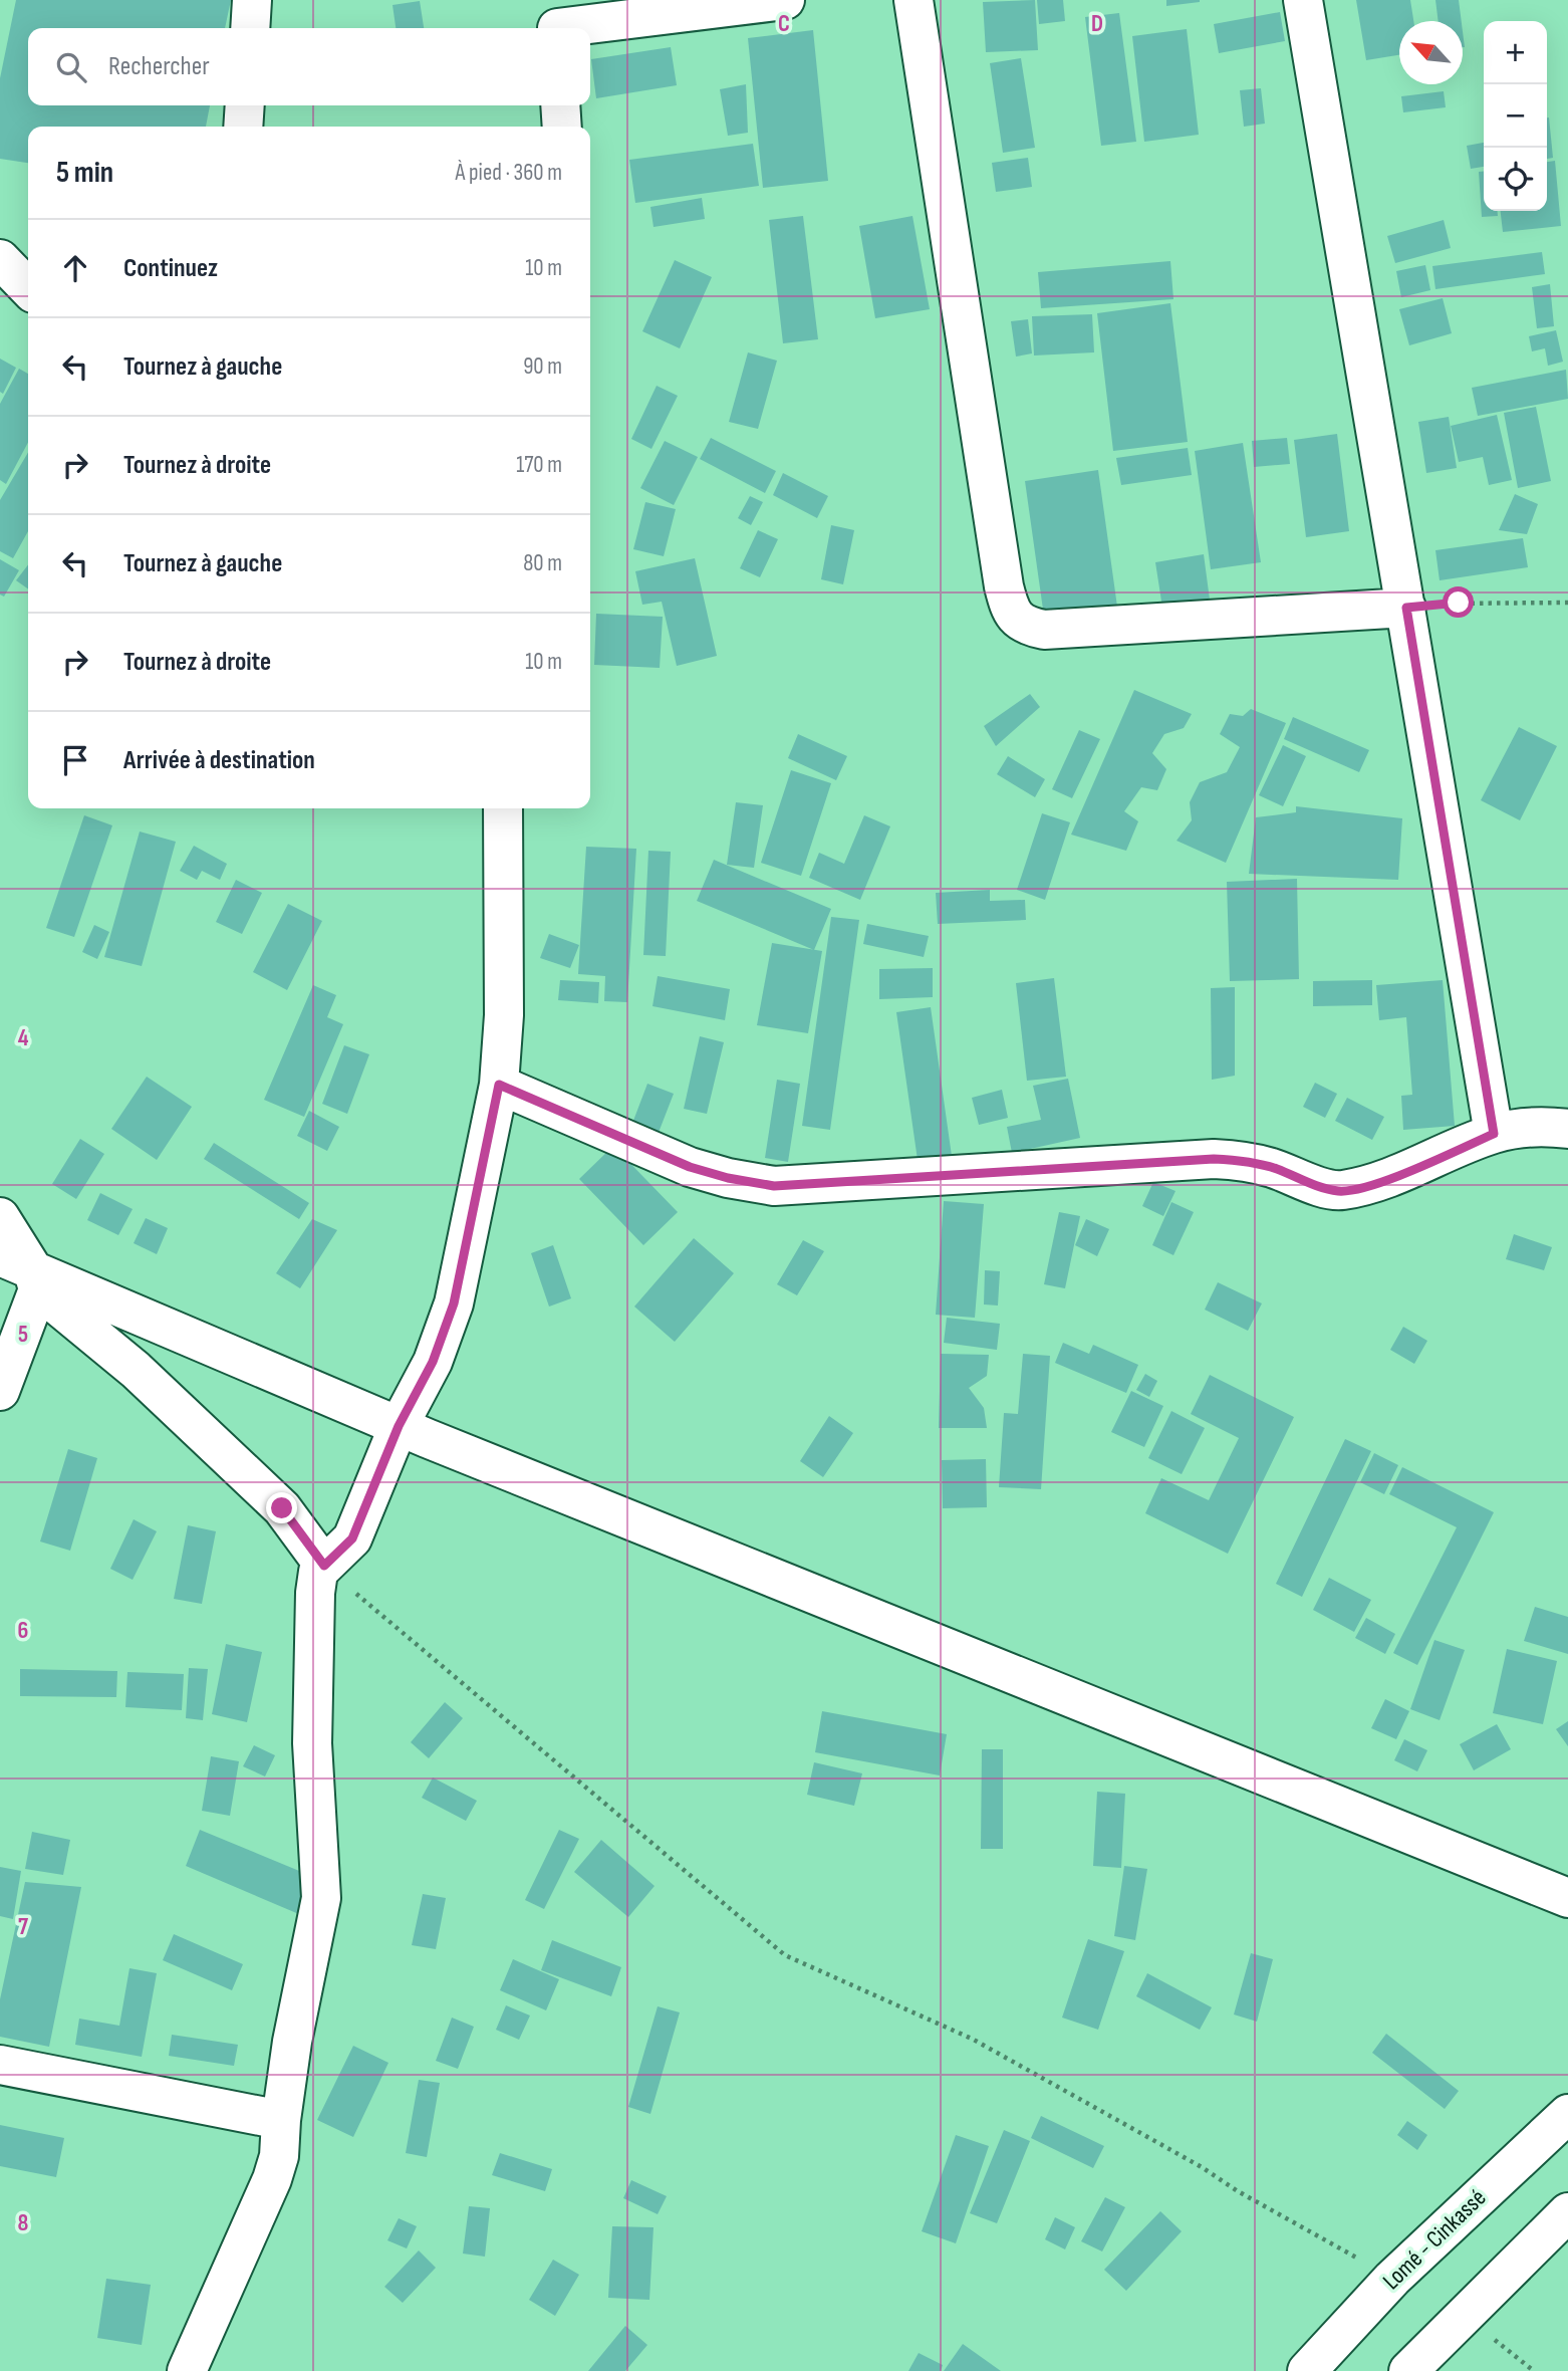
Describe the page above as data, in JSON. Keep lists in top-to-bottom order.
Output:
{
  "streets": {
    "main road": ["Lomé - Cinkassé"]
  },
  "north": "top left",
  "page": {
    "map_buttons": ["+", "−"],
    "search": "Rechercher",
    "heading": ["5 min", "À pied · 360 m"],
    "list": [
      ["Continuez", "10 m"],
      ["Tournez à gauche", "90 m"],
      ["Tournez à droite", "170 m"],
      ["Tournez à gauche", "80 m"],
      ["Tournez à droite", "10 m"],
      "Arrivée à destination"
    ]
  },
  "grid": {
    "columns": ["C", "D"],
    "rows": [
      "4",
      "5",
      "6",
      "7",
      "8"
    ]
  }
}
